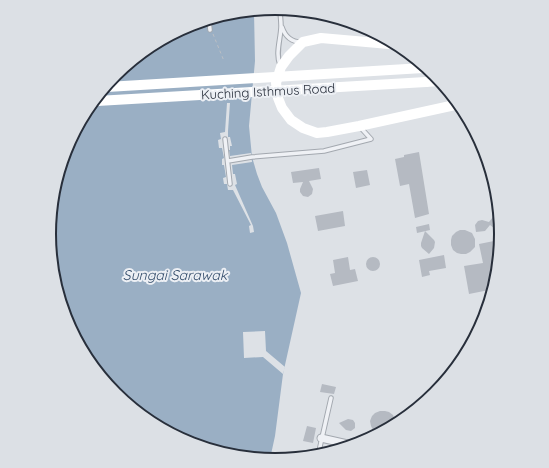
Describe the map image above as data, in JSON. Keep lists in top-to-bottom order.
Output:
{
  "streets": {
    "main road": ["Kuching Isthmus Road"]
  },
  "water": ["Sungai Sarawak"]
}
